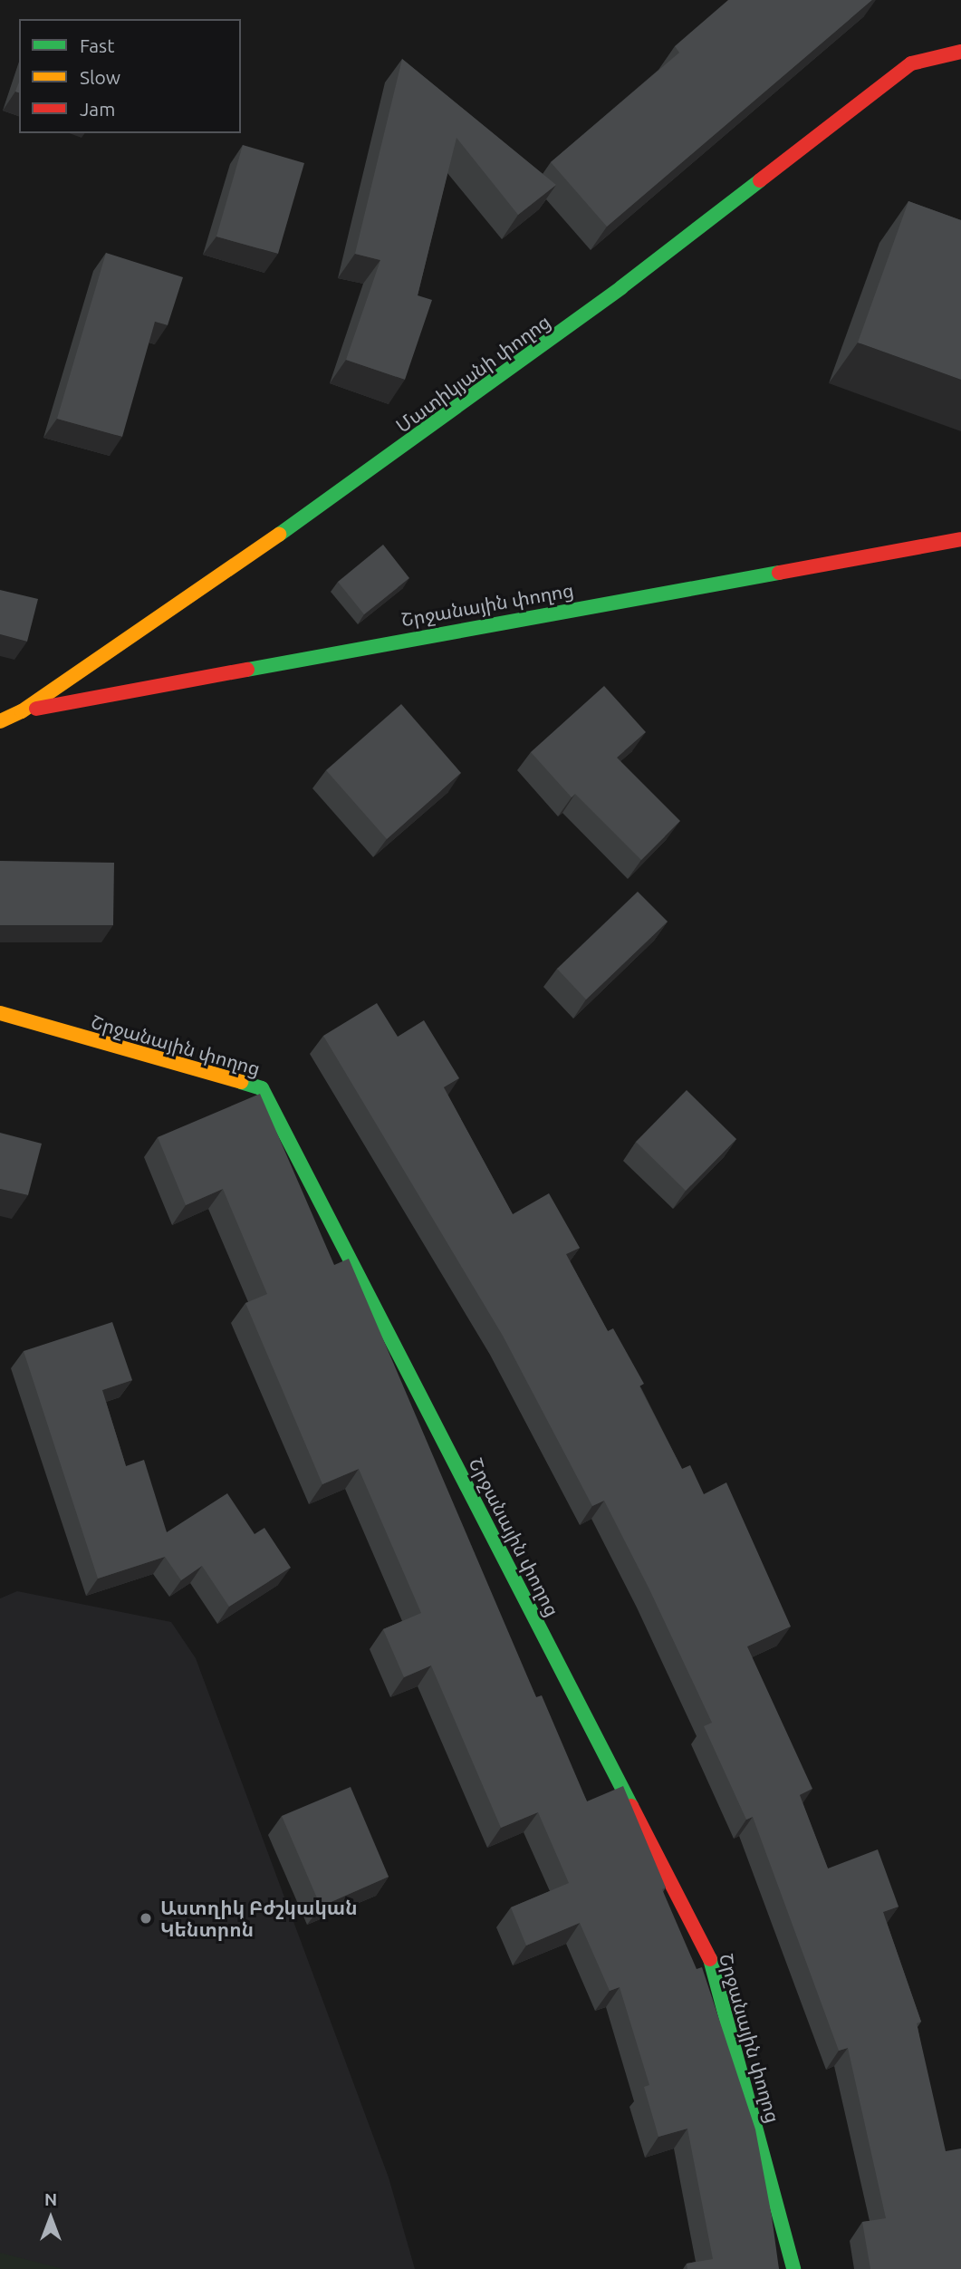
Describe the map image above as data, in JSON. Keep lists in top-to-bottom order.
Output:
{
  "streets": {
    "street": ["Մատիկյանի փողոց", "Շրջանային փողոց"]
  },
  "crossings": [
    ["Մատիկյանի փողոց", "Շրջանային փողոց"]
  ],
  "places": ["Աստղիկ Բժշկական Կենտրոն"],
  "legend": ["Fast", "Slow", "Jam"],
  "north": "top"
}
